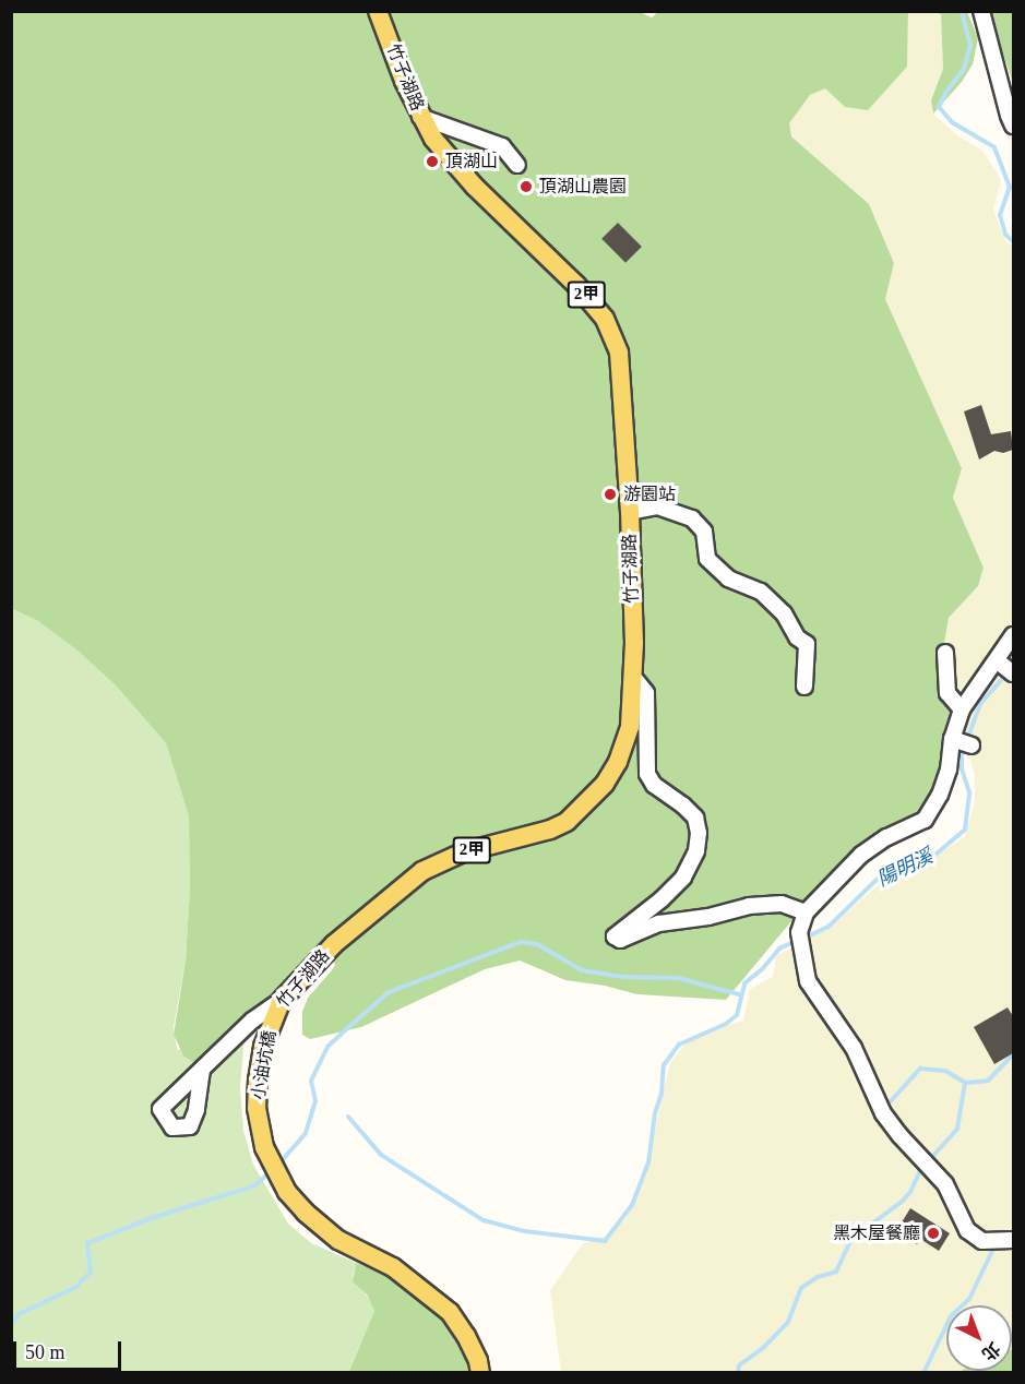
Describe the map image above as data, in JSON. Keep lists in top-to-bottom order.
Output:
{
  "streets": {
    "main road": ["竹子湖路", "2甲", "小油坑橋"]
  },
  "crossings": [
    ["竹子湖路", "小油坑橋"]
  ],
  "water": ["陽明溪"],
  "places": [
    "頂湖山",
    "頂湖山農園",
    "游園站",
    "黑木屋餐廳"
  ],
  "scale_bar": "50 m",
  "north": "bottom right"
}
